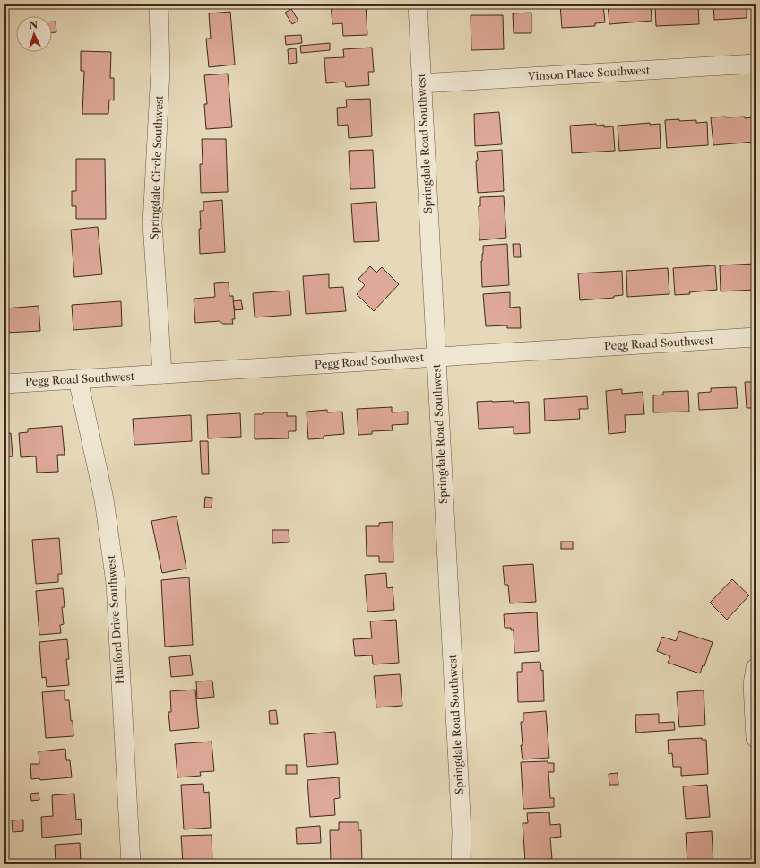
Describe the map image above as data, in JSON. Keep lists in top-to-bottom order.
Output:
{
  "streets": {
    "street": [
      "Vinson Place Southwest",
      "Springdale Road Southwest",
      "Springdale Circle Southwest",
      "Pegg Road Southwest",
      "Hanford Drive Southwest"
    ]
  },
  "crossings": [
    ["Vinson Place Southwest", "Springdale Road Southwest"],
    ["Springdale Road Southwest", "Pegg Road Southwest"],
    ["Springdale Circle Southwest", "Pegg Road Southwest"],
    ["Pegg Road Southwest", "Hanford Drive Southwest"]
  ],
  "north": "top"
}
